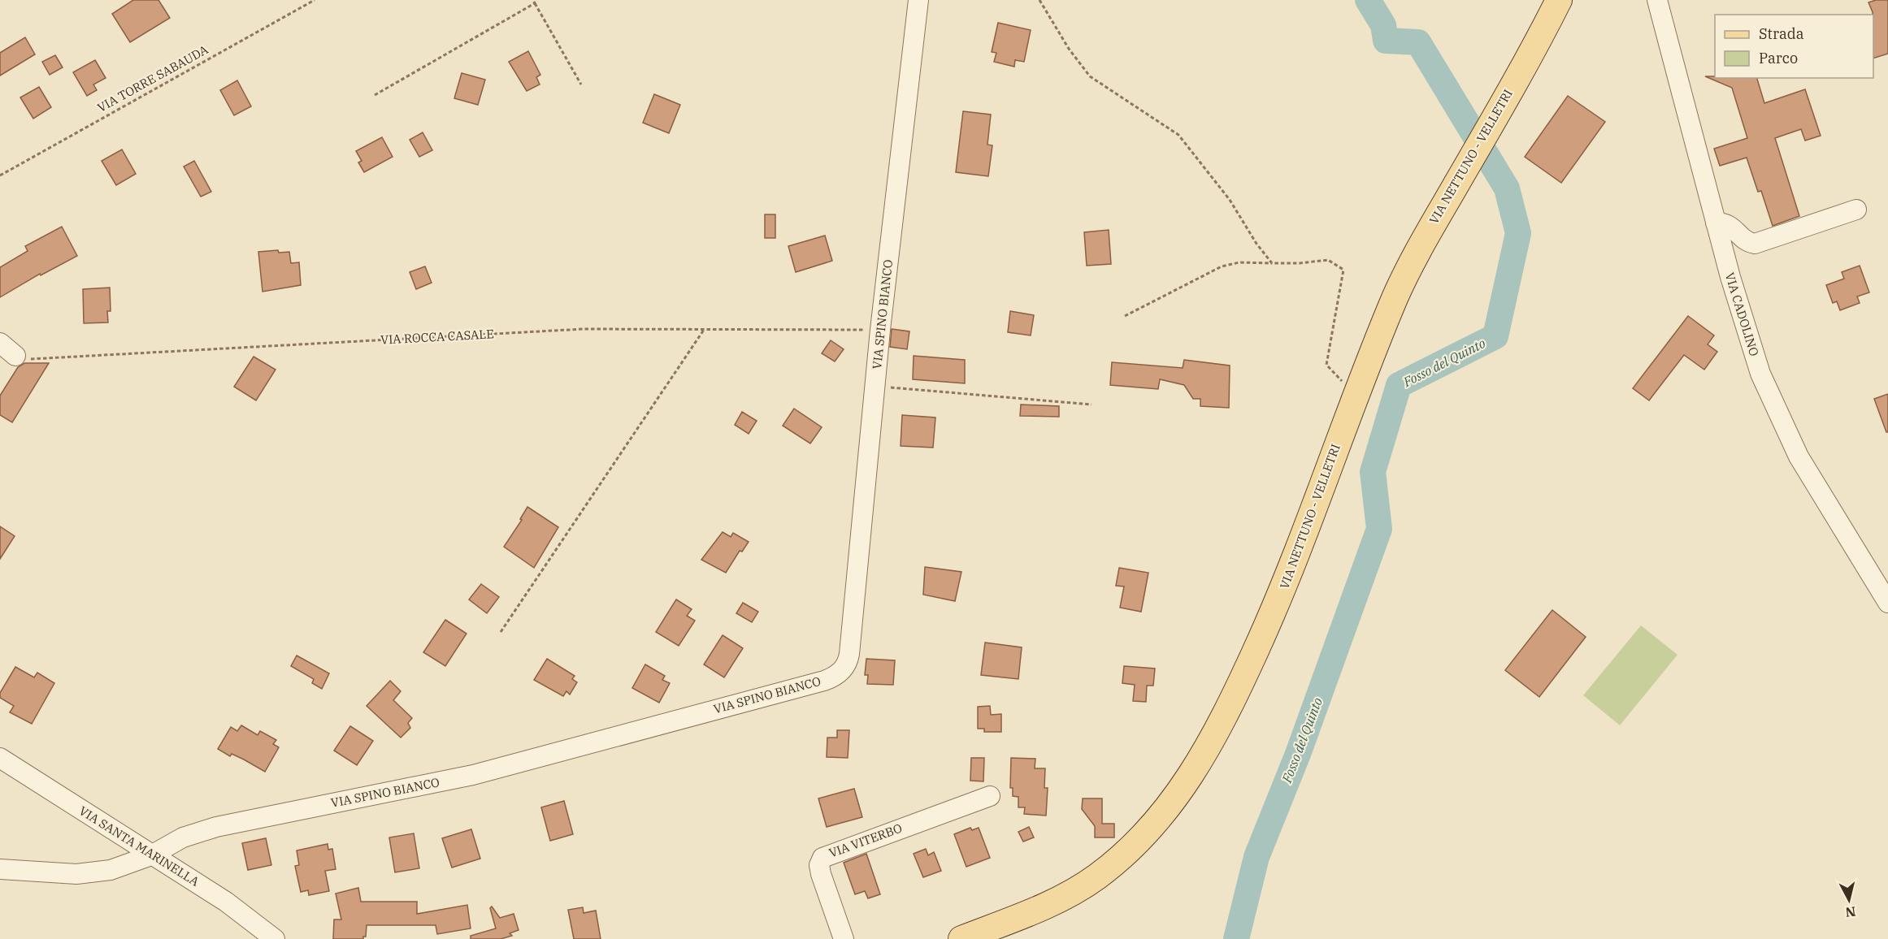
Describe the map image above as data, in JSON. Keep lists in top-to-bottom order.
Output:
{
  "streets": {
    "main road": ["VIA NETTUNO - VELLETRI"],
    "street": [
      "VIA SPINO BIANCO",
      "VIA CADOLINO",
      "VIA VITERBO",
      "VIA SANTA MARINELLA"
    ],
    "path": ["VIA TORRE SABAUDA", "VIA ROCCA CASALE"]
  },
  "crossings": [
    ["VIA SPINO BIANCO", "VIA ROCCA CASALE"],
    ["VIA SPINO BIANCO", "VIA SANTA MARINELLA"]
  ],
  "water": ["Fosso del Quinto"],
  "legend": ["Strada", "Parco"],
  "north": "bottom"
}
